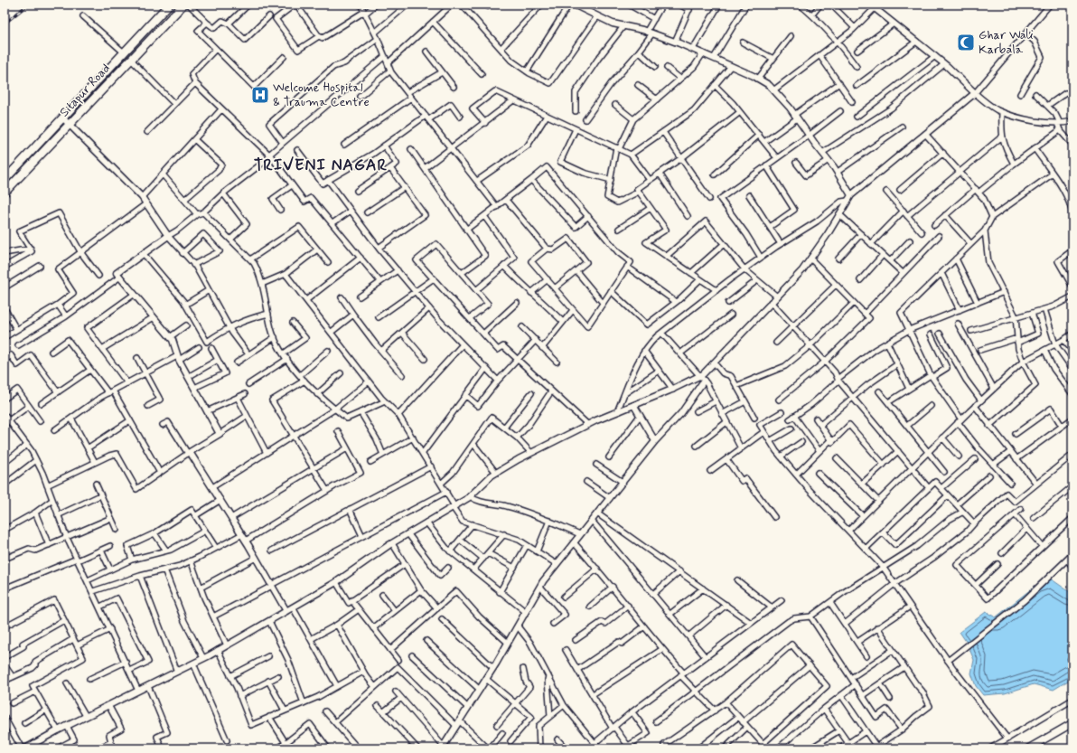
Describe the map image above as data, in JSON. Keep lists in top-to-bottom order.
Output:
{
  "streets": {
    "main road": ["Sitapur Road"]
  },
  "districts": ["TRIVENI NAGAR"],
  "places": {
    "mosque": ["Ghar Wali Karbala"],
    "hospital": ["Welcome Hospital & Trauma Centre"]
  }
}
